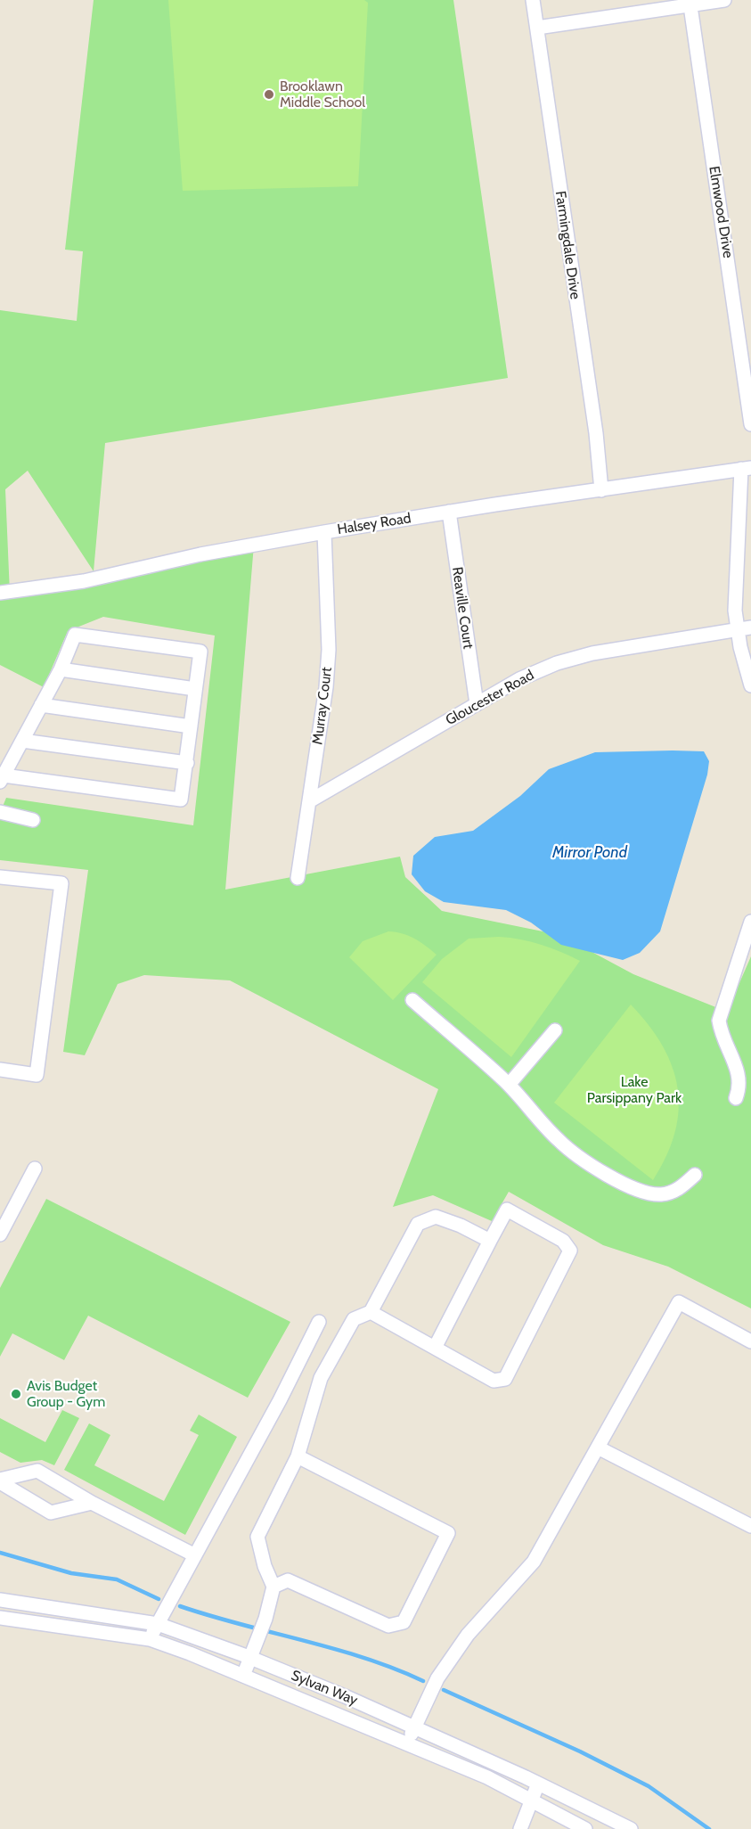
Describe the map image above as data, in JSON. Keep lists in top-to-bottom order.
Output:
{
  "streets": {
    "street": [
      "Elmwood Drive",
      "Farmingdale Drive",
      "Halsey Road",
      "Reaville Court",
      "Gloucester Road",
      "Murray Court",
      "Sylvan Way"
    ]
  },
  "crossings": [
    ["Farmingdale Drive", "Halsey Road"],
    ["Halsey Road", "Reaville Court"],
    ["Halsey Road", "Murray Court"],
    ["Reaville Court", "Gloucester Road"],
    ["Gloucester Road", "Murray Court"]
  ],
  "water": ["Mirror Pond"],
  "parks": ["Lake Parsippany Park"],
  "places": ["Brooklawn Middle School", "Avis Budget Group - Gym"]
}
